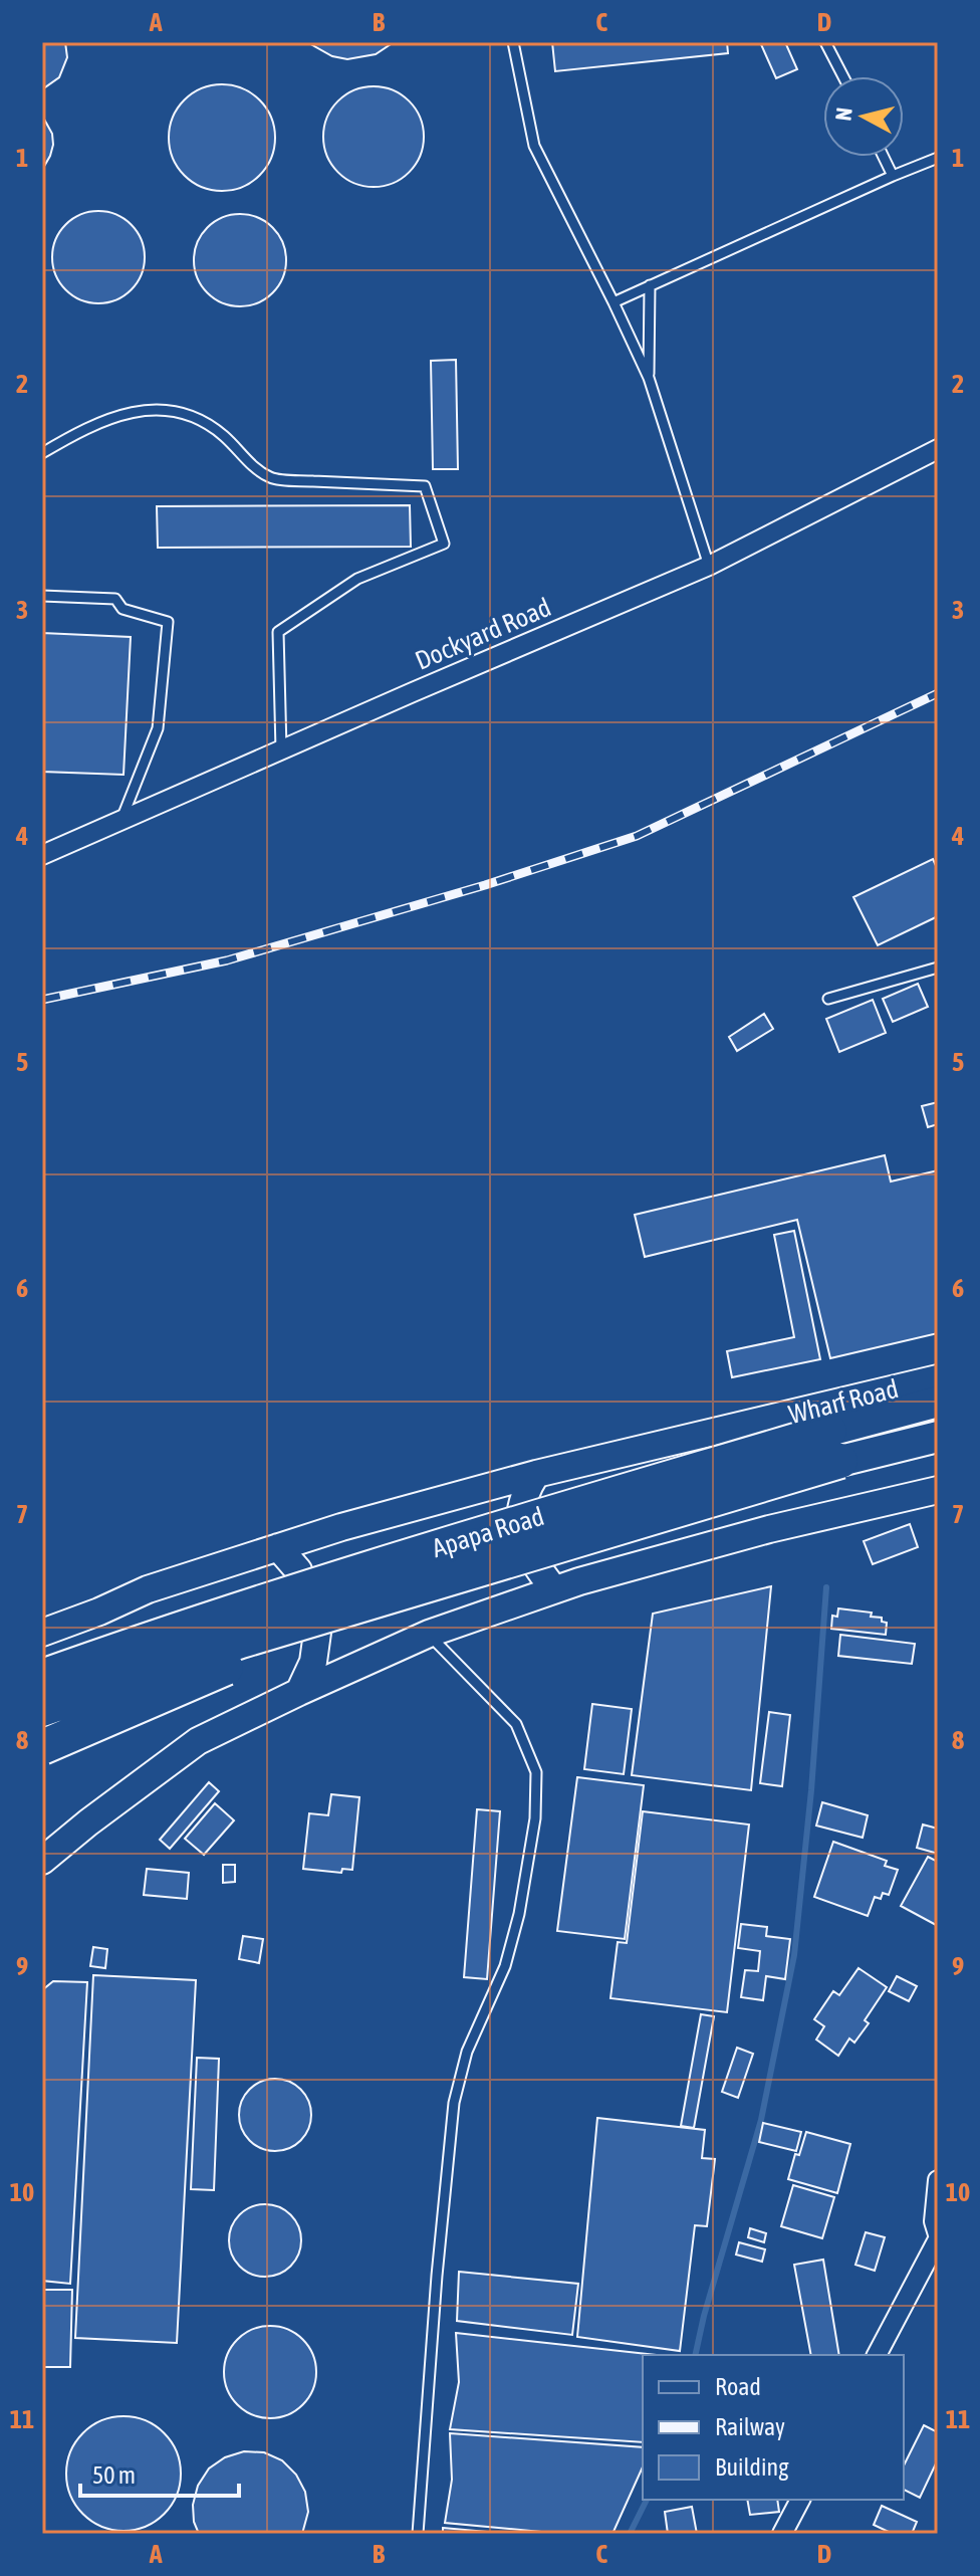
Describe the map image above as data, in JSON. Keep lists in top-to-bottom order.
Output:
{
  "streets": {
    "highway": ["Apapa Road"],
    "street": ["Dockyard Road", "Wharf Road"]
  },
  "legend": ["Road", "Railway", "Building"],
  "scale_bar": "50 m",
  "north": "left",
  "grid": {
    "columns": [
      "A",
      "B",
      "C",
      "D"
    ],
    "rows": [
      "1",
      "2",
      "3",
      "4",
      "5",
      "6",
      "7",
      "8",
      "9",
      "10",
      "11"
    ]
  }
}
